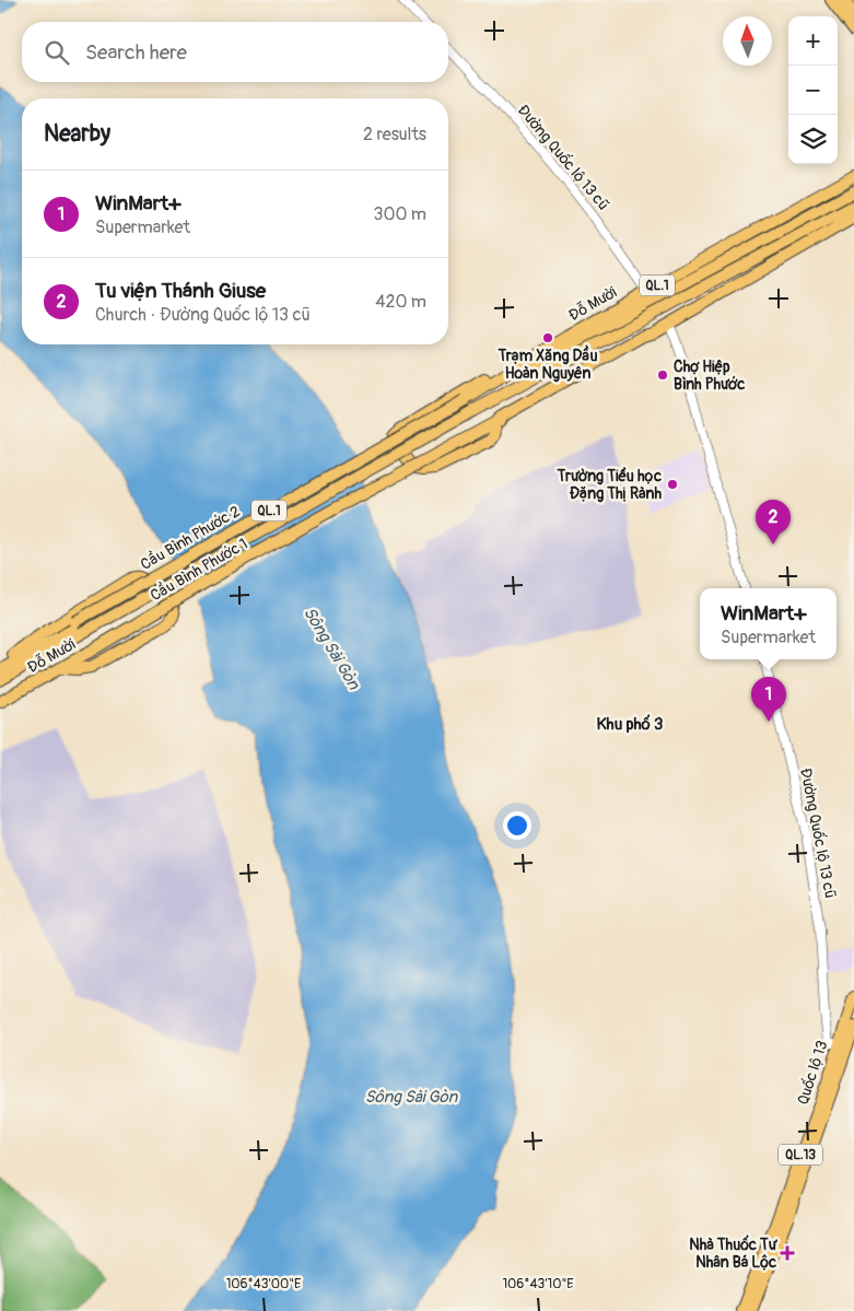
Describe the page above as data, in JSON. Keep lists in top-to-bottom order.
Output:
{
  "streets": {
    "highway": [
      "QL.1",
      "Đỗ Mười",
      "Cầu Bình Phước 2",
      "Cầu Bình Phước 1",
      "Quốc lộ 13",
      "QL.13"
    ],
    "street": ["Đường Quốc lộ 13 cũ"]
  },
  "crossings": [
    ["Đường Quốc lộ 13 cũ", "Đỗ Mười"],
    ["Đường Quốc lộ 13 cũ", "Quốc lộ 13"],
    ["QL.1", "Đỗ Mười"],
    ["QL.1", "Cầu Bình Phước 2"],
    ["QL.1", "Cầu Bình Phước 1"],
    ["Đỗ Mười", "Cầu Bình Phước 2"],
    ["Đỗ Mười", "Cầu Bình Phước 1"]
  ],
  "districts": ["Khu phố 3"],
  "water": ["Sông Sài Gòn"],
  "places": {
    "other": ["Trạm Xăng Dầu Hoàn Nguyên", "Chợ Hiệp Bình Phước", "Trường Tiểu học Đặng Thị Rành"],
    "health": ["Nhà Thuốc Tư Nhân Bá Lộc"]
  },
  "north": "top",
  "page": {
    "map_buttons": ["+", "−"],
    "search": "Search here",
    "heading": ["Nearby", "2 results"],
    "list": [
      {
        "mark": "1",
        "name": "WinMart+",
        "note": "Supermarket",
        "value": "300 m"
      },
      {
        "mark": "2",
        "name": "Tu viện Thánh Giuse",
        "note": "Church · Đường Quốc lộ 13 cũ",
        "value": "420 m"
      }
    ],
    "pins": ["2", "1"],
    "popup": ["WinMart+", "Supermarket"]
  },
  "coordinates": ["106°43'00\"E", "106°43'10\"E"]
}
